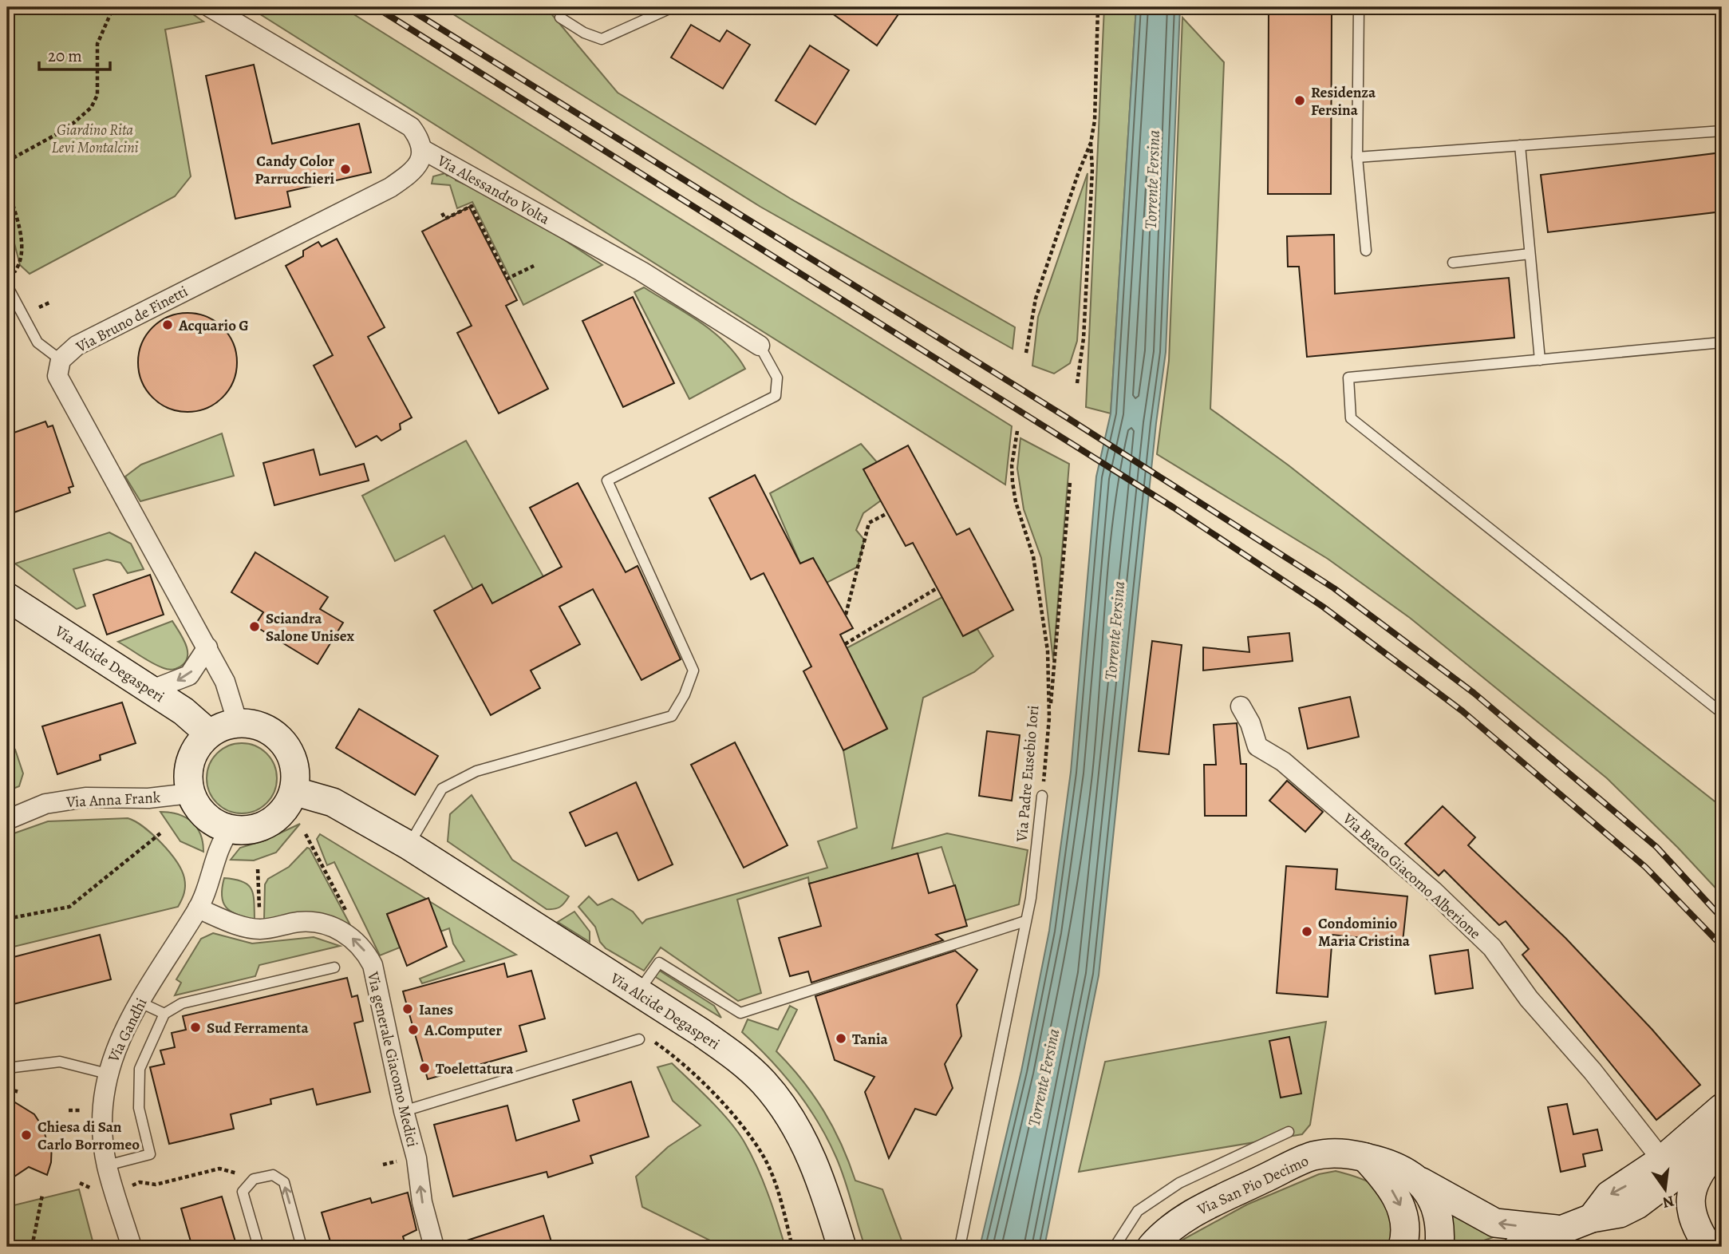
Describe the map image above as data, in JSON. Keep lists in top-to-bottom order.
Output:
{
  "streets": {
    "street": [
      "Via Alessandro Volta",
      "Via Bruno de Finetti",
      "Via Alcide Degasperi",
      "Via Anna Frank",
      "Via Beato Giacomo Alberione",
      "Via Gandhi",
      "Via generale Giacomo Medici",
      "Via San Pio Decimo"
    ],
    "lane": ["Via Padre Eusebio Iori"]
  },
  "crossings": [
    ["Via Alessandro Volta", "Via Bruno de Finetti"],
    ["Via Bruno de Finetti", "Via Alcide Degasperi"],
    ["Via Bruno de Finetti", "Via Anna Frank"],
    ["Via Bruno de Finetti", "Via Gandhi"],
    ["Via Alcide Degasperi", "Via Anna Frank"],
    ["Via Alcide Degasperi", "Via Gandhi"],
    ["Via Anna Frank", "Via Gandhi"],
    ["Via Gandhi", "Via generale Giacomo Medici"]
  ],
  "one_way": ["Via generale Giacomo Medici"],
  "water": ["Torrente Fersina"],
  "parks": ["Giardino Rita Levi Montalcini"],
  "places": [
    "Residenza Fersina",
    "Candy Color Parrucchieri",
    "Acquario G",
    "Sciandra Salone Unisex",
    "Condominio Maria Cristina",
    "Ianes",
    "Sud Ferramenta",
    "A.Computer",
    "Tania",
    "Toelettatura",
    "Chiesa di San Carlo Borromeo"
  ],
  "scale_bar": "20 m",
  "north": "bottom"
}
